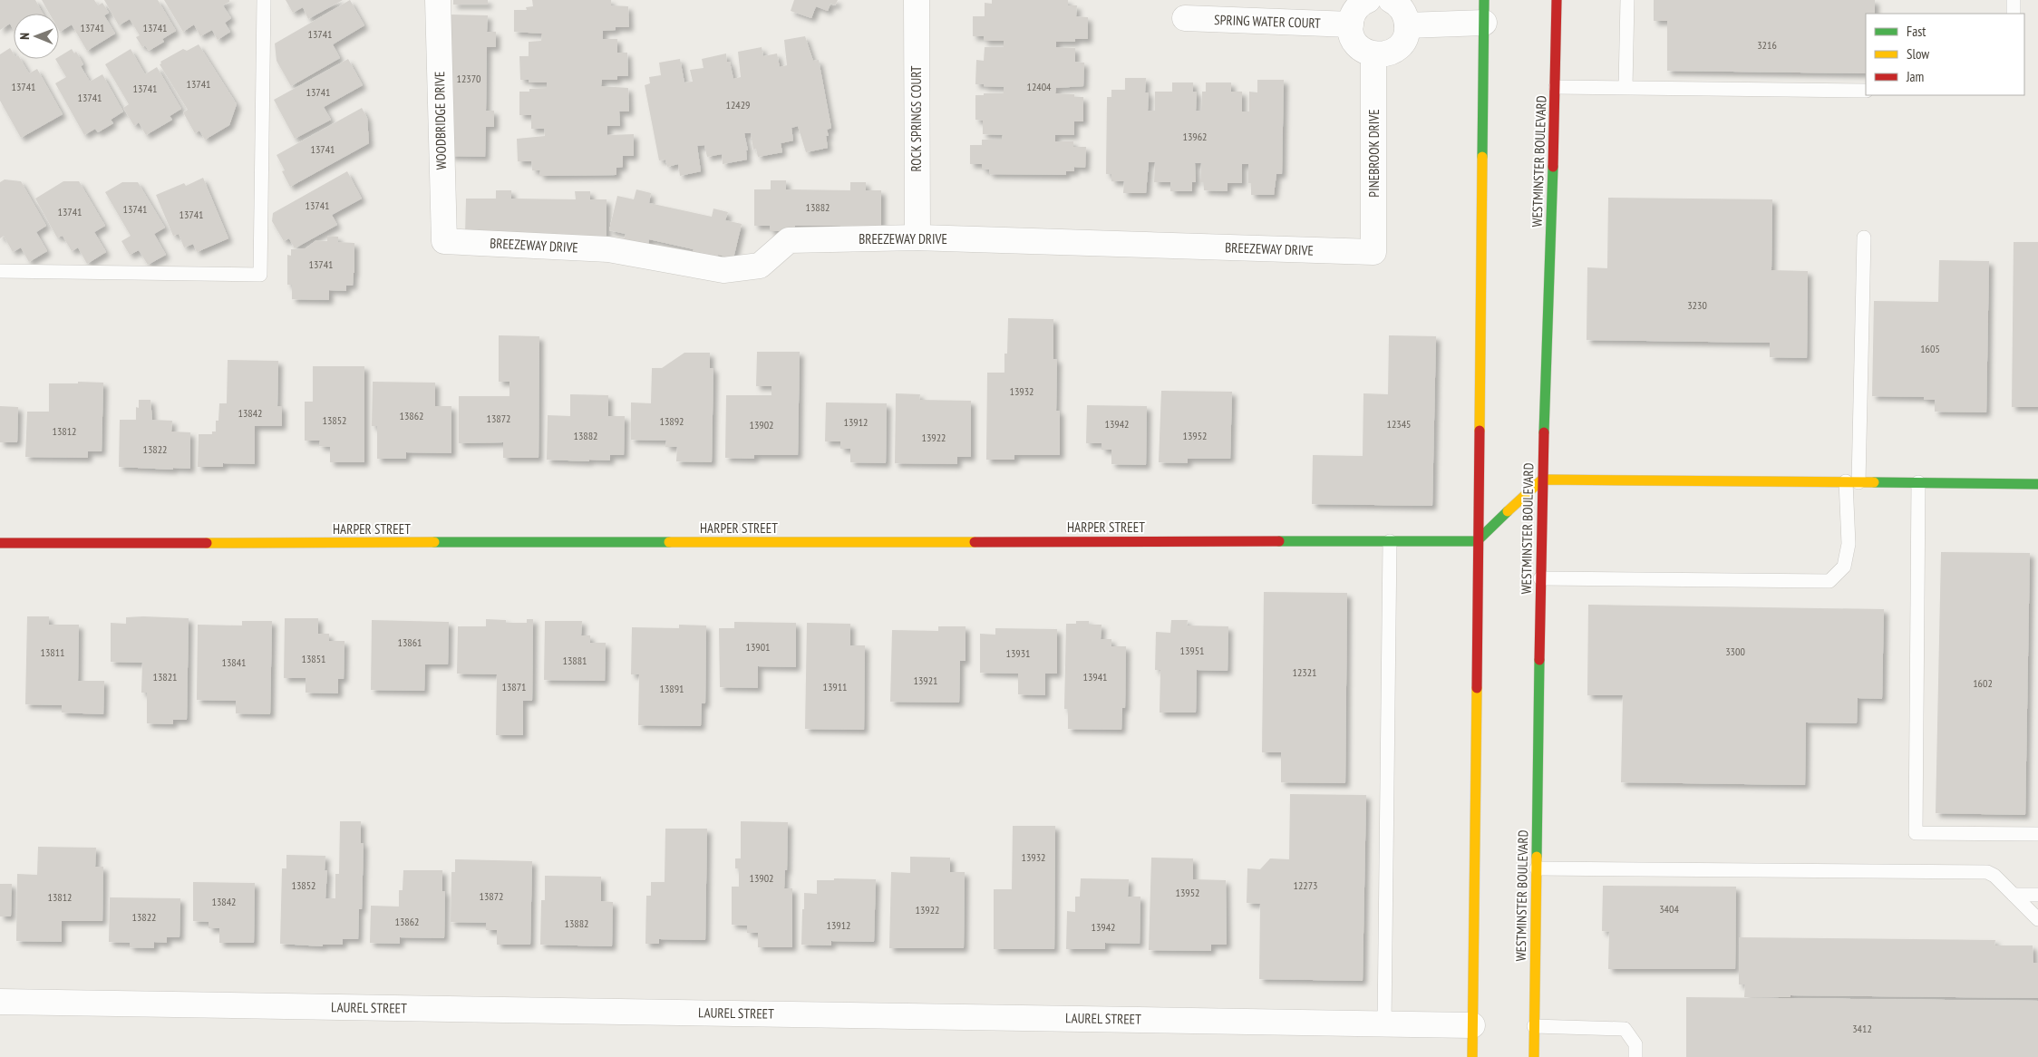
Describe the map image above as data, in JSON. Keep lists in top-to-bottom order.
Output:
{
  "streets": {
    "main road": ["WESTMINSTER BOULEVARD", "HARPER STREET"],
    "street": [
      "SPRING WATER COURT",
      "ROCK SPRINGS COURT",
      "WOODBRIDGE DRIVE",
      "PINEBROOK DRIVE",
      "BREEZEWAY DRIVE",
      "LAUREL STREET"
    ]
  },
  "crossings": [
    ["ROCK SPRINGS COURT", "BREEZEWAY DRIVE"],
    ["WOODBRIDGE DRIVE", "BREEZEWAY DRIVE"],
    ["PINEBROOK DRIVE", "BREEZEWAY DRIVE"]
  ],
  "house_numbers": [
    "13741",
    "13741",
    "13741",
    "3216",
    "12370",
    "13741",
    "13741",
    "12404",
    "13741",
    "13741",
    "13741",
    "12429",
    "13962",
    "13741",
    "13741",
    "13882",
    "13741",
    "13741",
    "13741",
    "13741",
    "3230",
    "1605",
    "13932",
    "13842",
    "13862",
    "13872",
    "13852",
    "13892",
    "13912",
    "13942",
    "12345",
    "13902",
    "13812",
    "13882",
    "13952",
    "13922",
    "13822",
    "13861",
    "13901",
    "13951",
    "3300",
    "13811",
    "13931",
    "13851",
    "13881",
    "13841",
    "12321",
    "13821",
    "13941",
    "13921",
    "1602",
    "13871",
    "13911",
    "13891",
    "13932",
    "13902",
    "13852",
    "12273",
    "13952",
    "13872",
    "13812",
    "13842",
    "3404",
    "13922",
    "13822",
    "13862",
    "13882",
    "13912",
    "13942",
    "3412"
  ],
  "legend": ["Fast", "Slow", "Jam"],
  "north": "left"
}
